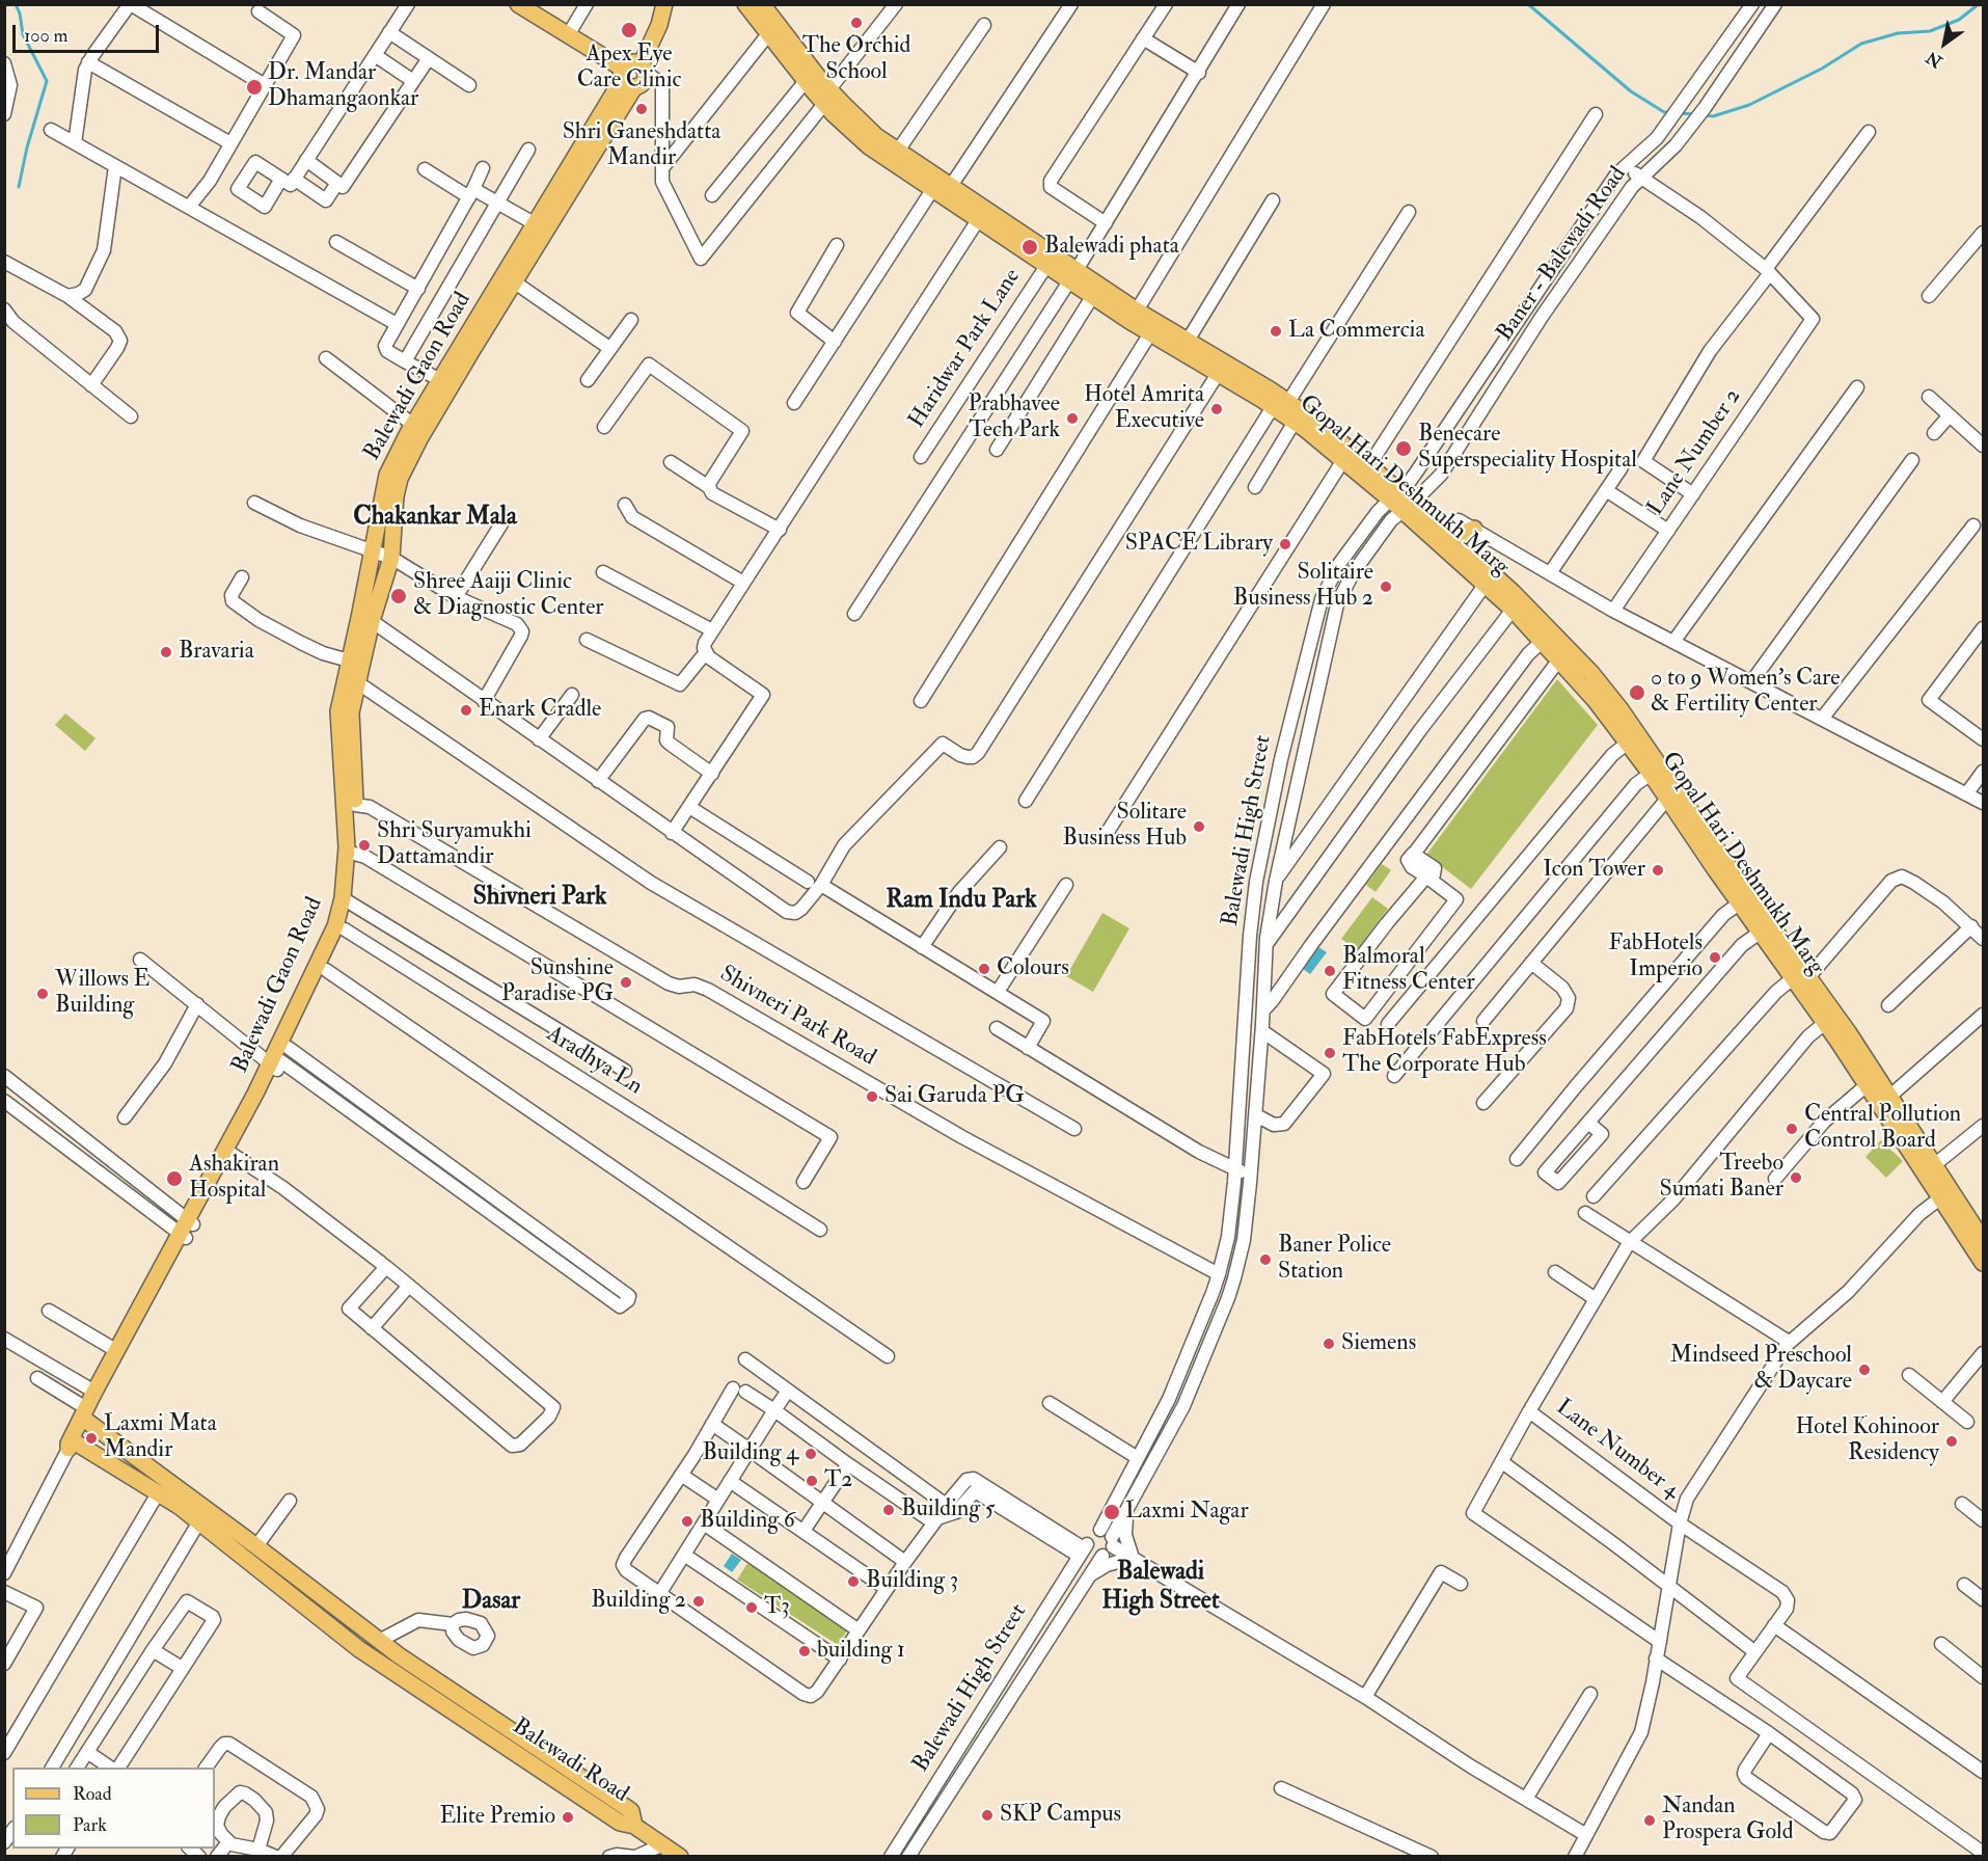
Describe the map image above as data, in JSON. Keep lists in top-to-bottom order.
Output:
{
  "streets": {
    "main road": ["Balewadi Gaon Road", "Gopal Hari Deshmukh Marg", "Balewadi Road"],
    "street": [
      "Baner - Balewadi Road",
      "Haridwar Park Lane",
      "Lane Number 2",
      "Balewadi High Street",
      "Shivneri Park Road",
      "Aradhya Ln",
      "Lane Number 4"
    ]
  },
  "crossings": [
    ["Baner - Balewadi Road", "Gopal Hari Deshmukh Marg"],
    ["Baner - Balewadi Road", "Balewadi High Street"],
    ["Haridwar Park Lane", "Gopal Hari Deshmukh Marg"],
    ["Balewadi Gaon Road", "Shivneri Park Road"],
    ["Balewadi Gaon Road", "Aradhya Ln"],
    ["Balewadi Gaon Road", "Balewadi Road"],
    ["Gopal Hari Deshmukh Marg", "Balewadi High Street"],
    ["Balewadi High Street", "Shivneri Park Road"]
  ],
  "districts": [
    "Chakankar Mala",
    "Shivneri Park",
    "Ram Indu Park",
    "Balewadi High Street",
    "Dasar"
  ],
  "places": [
    "The Orchid School",
    "Apex Eye Care Clinic",
    "Dr. Mandar Dhamangaonkar",
    "Shri Ganeshdatta Mandir",
    "Balewadi phata",
    "La Commercia",
    "Hotel Amrita Executive",
    "Prabhavee Tech Park",
    "Benecare Superspeciality Hospital",
    "SPACE Library",
    "Solitaire Business Hub 2",
    "Shree Aaiji Clinic & Diagnostic Center",
    "Bravaria",
    "0 to 9 Women’s Care & Fertility Center",
    "Enark Cradle",
    "Solitare Business Hub",
    "Shri Suryamukhi Dattamandir",
    "Icon Tower",
    "FabHotels Imperio",
    "Colours",
    "Balmoral Fitness Center",
    "Sunshine Paradise PG",
    "Willows E Building",
    "FabHotels FabExpress The Corporate Hub",
    "Sai Garuda PG",
    "Central Pollution Control Board",
    "Treebo Sumati Baner",
    "Ashakiran Hospital",
    "Baner Police Station",
    "Siemens",
    "Mindseed Preschool & Daycare",
    "Laxmi Mata Mandir",
    "Hotel Kohinoor Residency",
    "Building 4",
    "T2",
    "Building 5",
    "Laxmi Nagar",
    "Building 6",
    "Building 3",
    "Building 2",
    "T3",
    "building 1",
    "SKP Campus",
    "Elite Premio",
    "Nandan Prospera Gold"
  ],
  "legend": ["Road", "Park"],
  "scale_bar": "100 m",
  "north": "bottom left"
}
